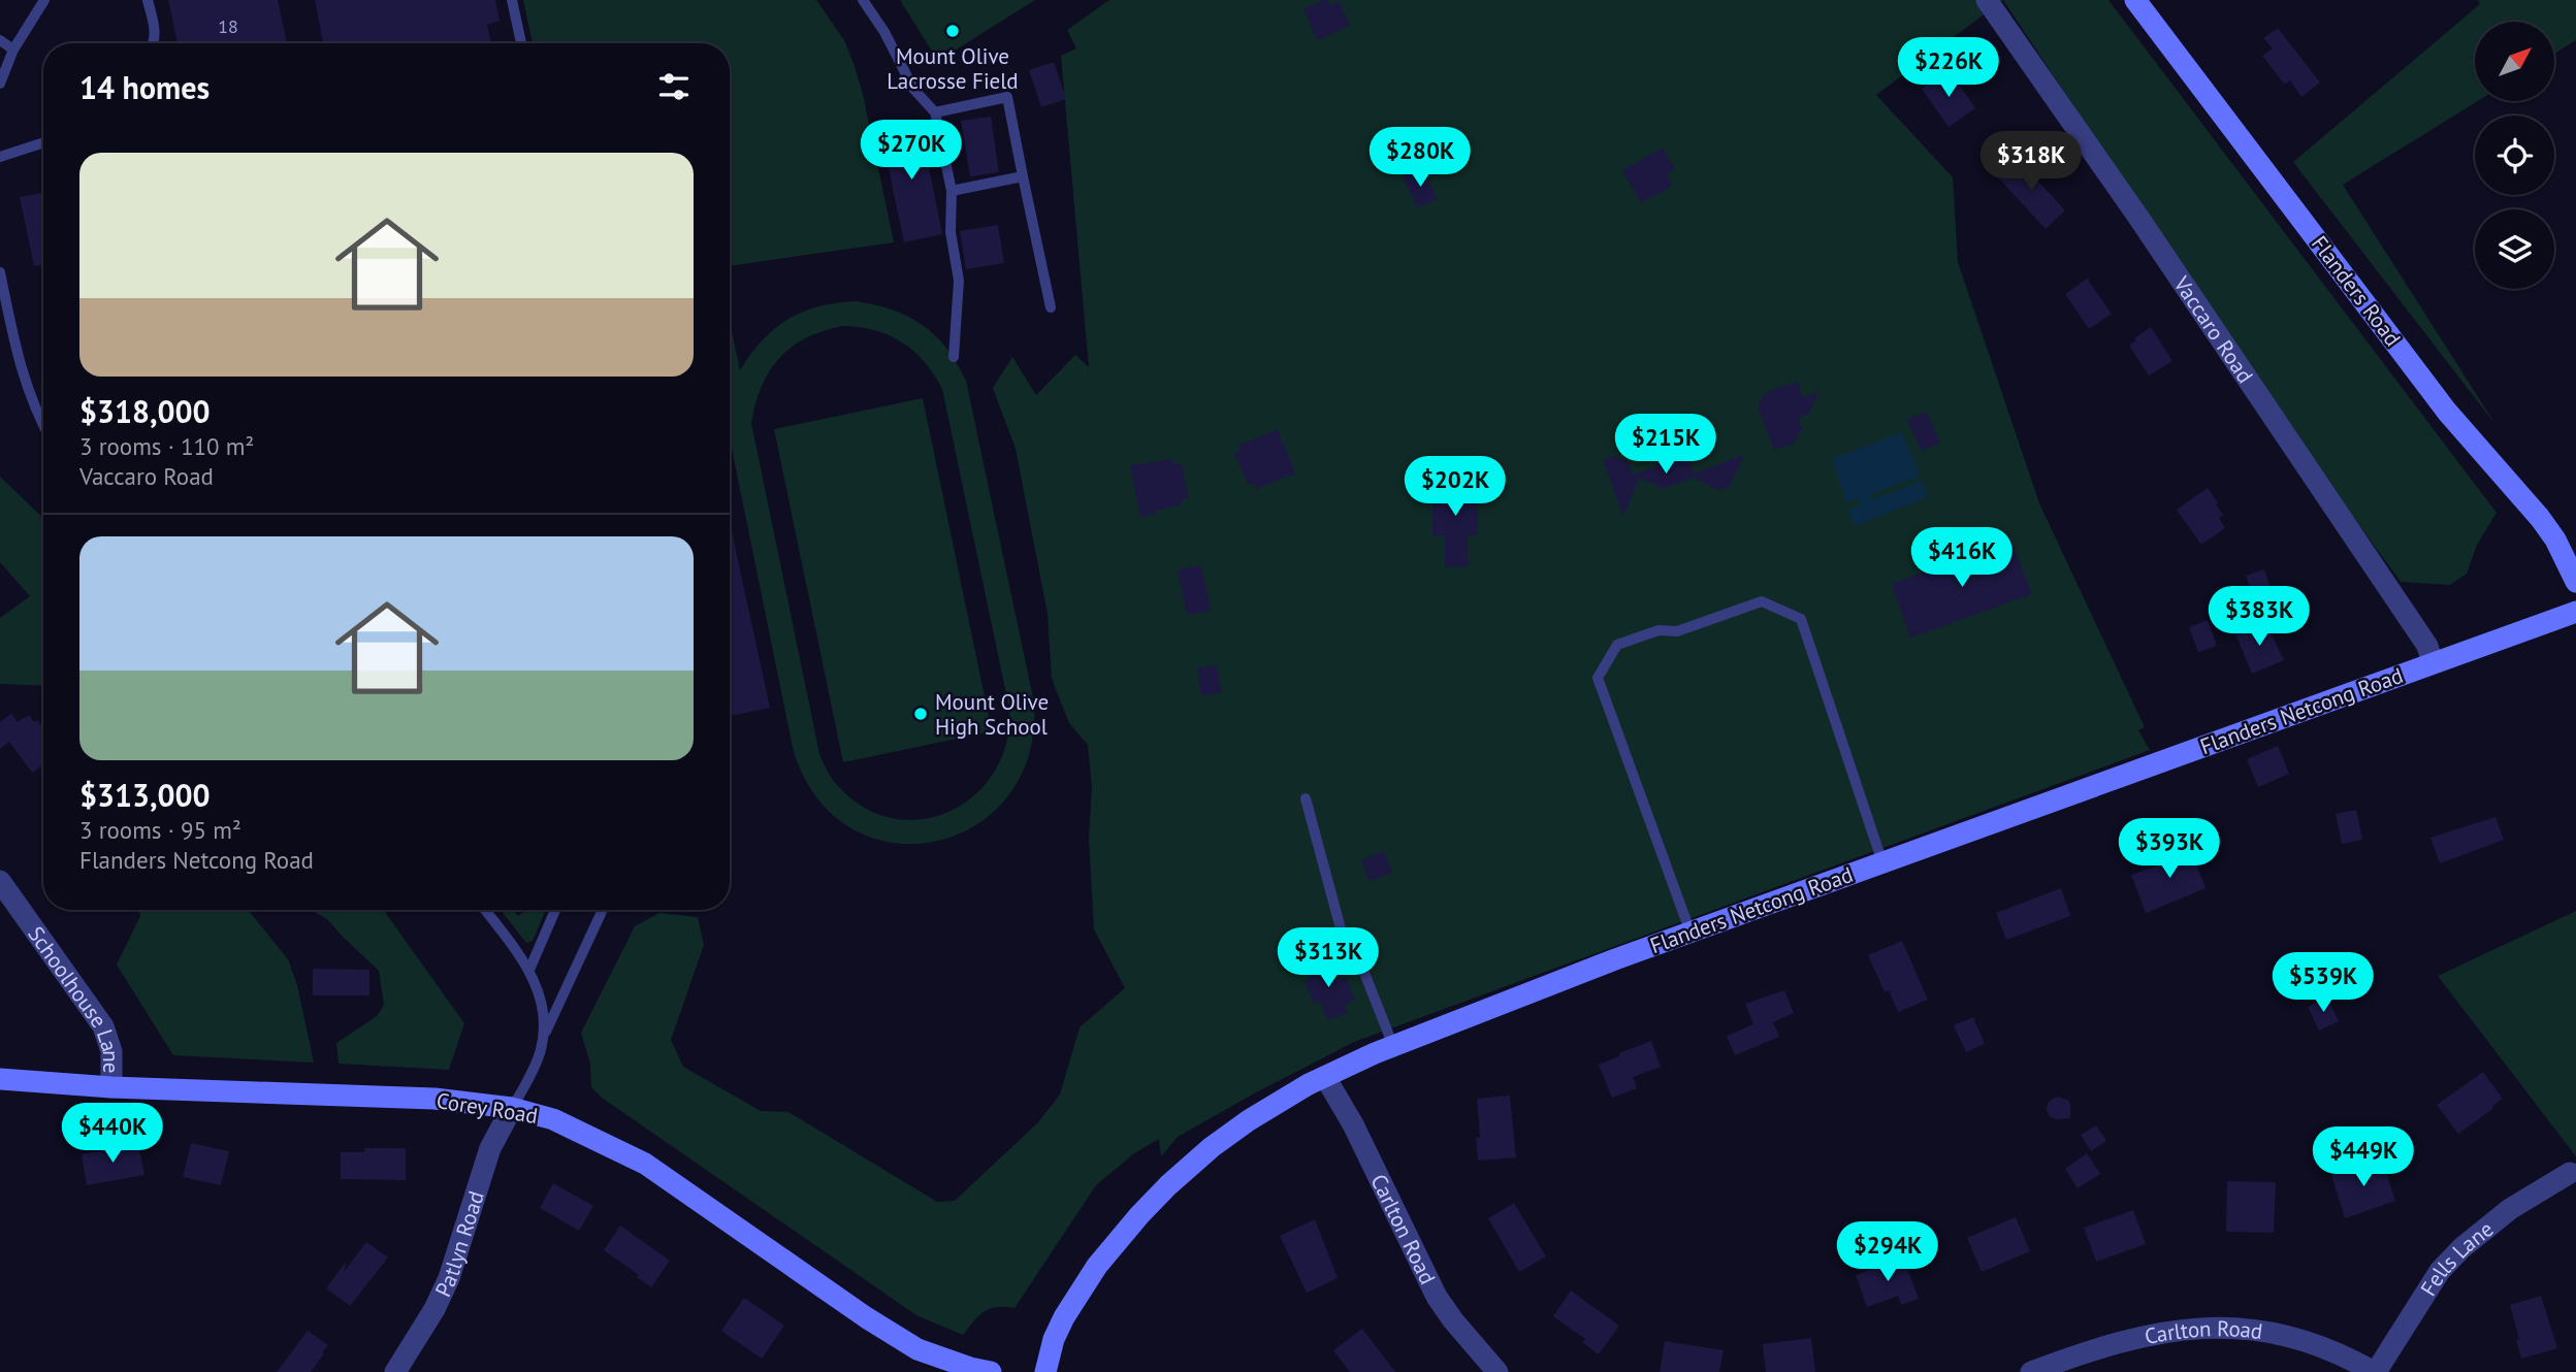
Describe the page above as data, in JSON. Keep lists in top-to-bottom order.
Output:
{
  "streets": {
    "main road": ["Flanders Road", "Flanders Netcong Road", "Corey Road"],
    "street": [
      "Vaccaro Road",
      "Schoolhouse Lane",
      "Carlton Road",
      "Patlyn Road",
      "Fells Lane"
    ]
  },
  "crossings": [
    ["Vaccaro Road", "Flanders Netcong Road"],
    ["Flanders Netcong Road", "Carlton Road"],
    ["Schoolhouse Lane", "Corey Road"],
    ["Corey Road", "Patlyn Road"],
    ["Carlton Road", "Fells Lane"]
  ],
  "places": ["Mount Olive Lacrosse Field", "Mount Olive High School"],
  "house_numbers": ["18"],
  "north": "top right",
  "page": {
    "price": [
      "$226K",
      "$270K",
      "$280K",
      "$318K",
      "$215K",
      "$202K",
      "$416K",
      "$383K",
      "$393K",
      "$313K",
      "$539K",
      "$440K",
      "$449K",
      "$294K"
    ],
    "heading": "14 homes",
    "list": [
      {
        "name": "$318,000",
        "note": "3 rooms · 110 m² · Vaccaro Road"
      },
      {
        "name": "$313,000",
        "note": "3 rooms · 95 m² · Flanders Netcong Road"
      }
    ]
  }
}
